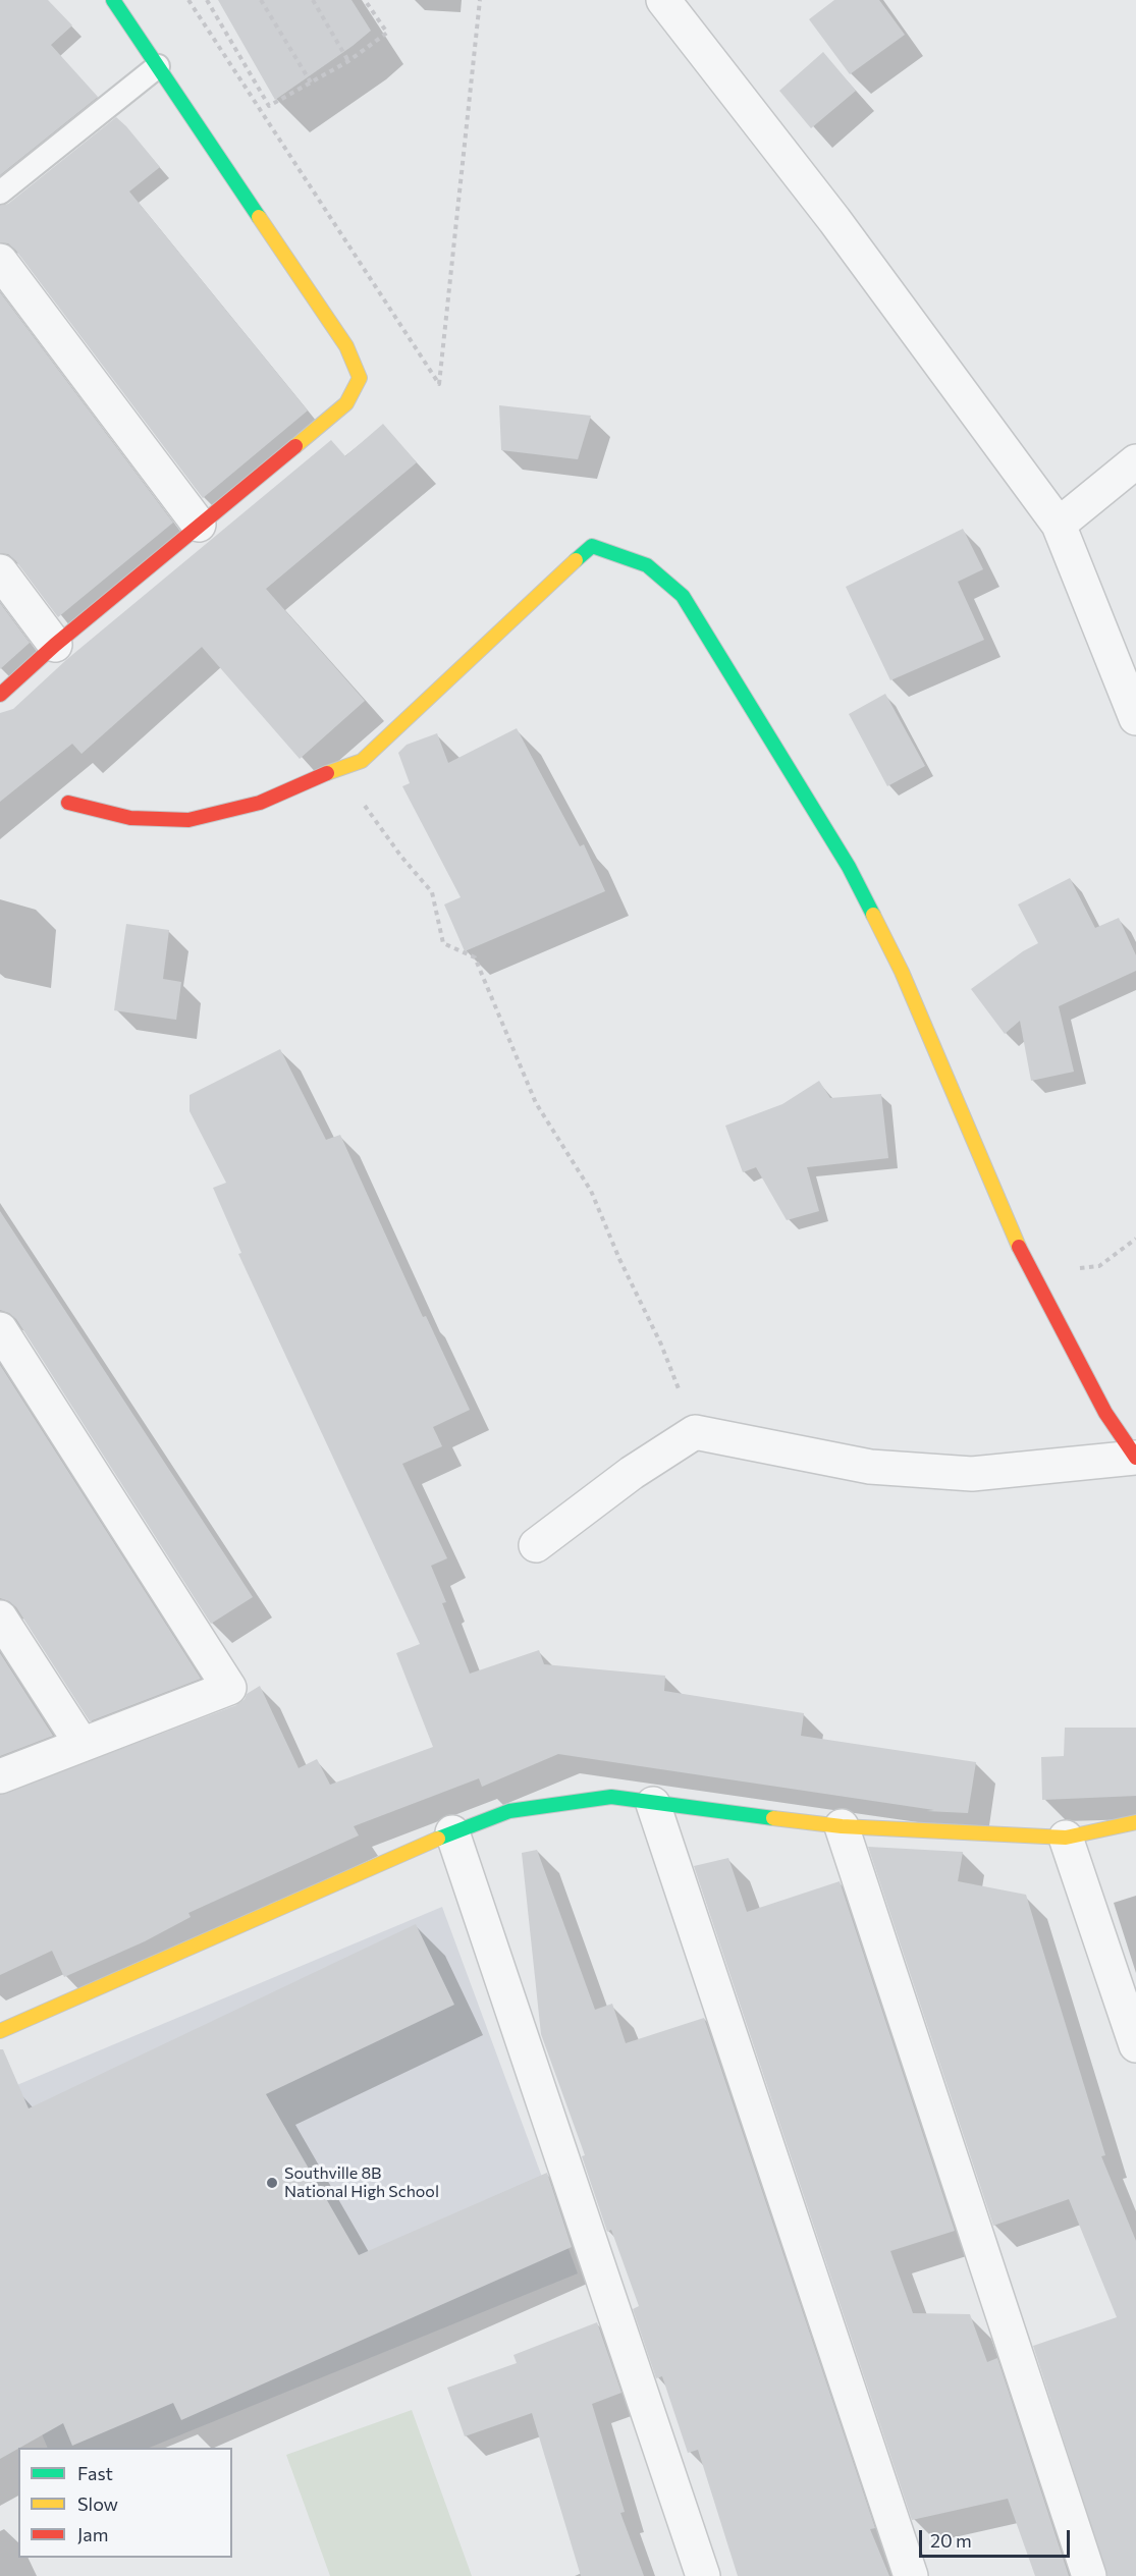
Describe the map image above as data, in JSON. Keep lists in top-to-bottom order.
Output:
{
  "places": ["Southville 8B National High School"],
  "legend": ["Fast", "Slow", "Jam"],
  "scale_bar": "20 m"
}
